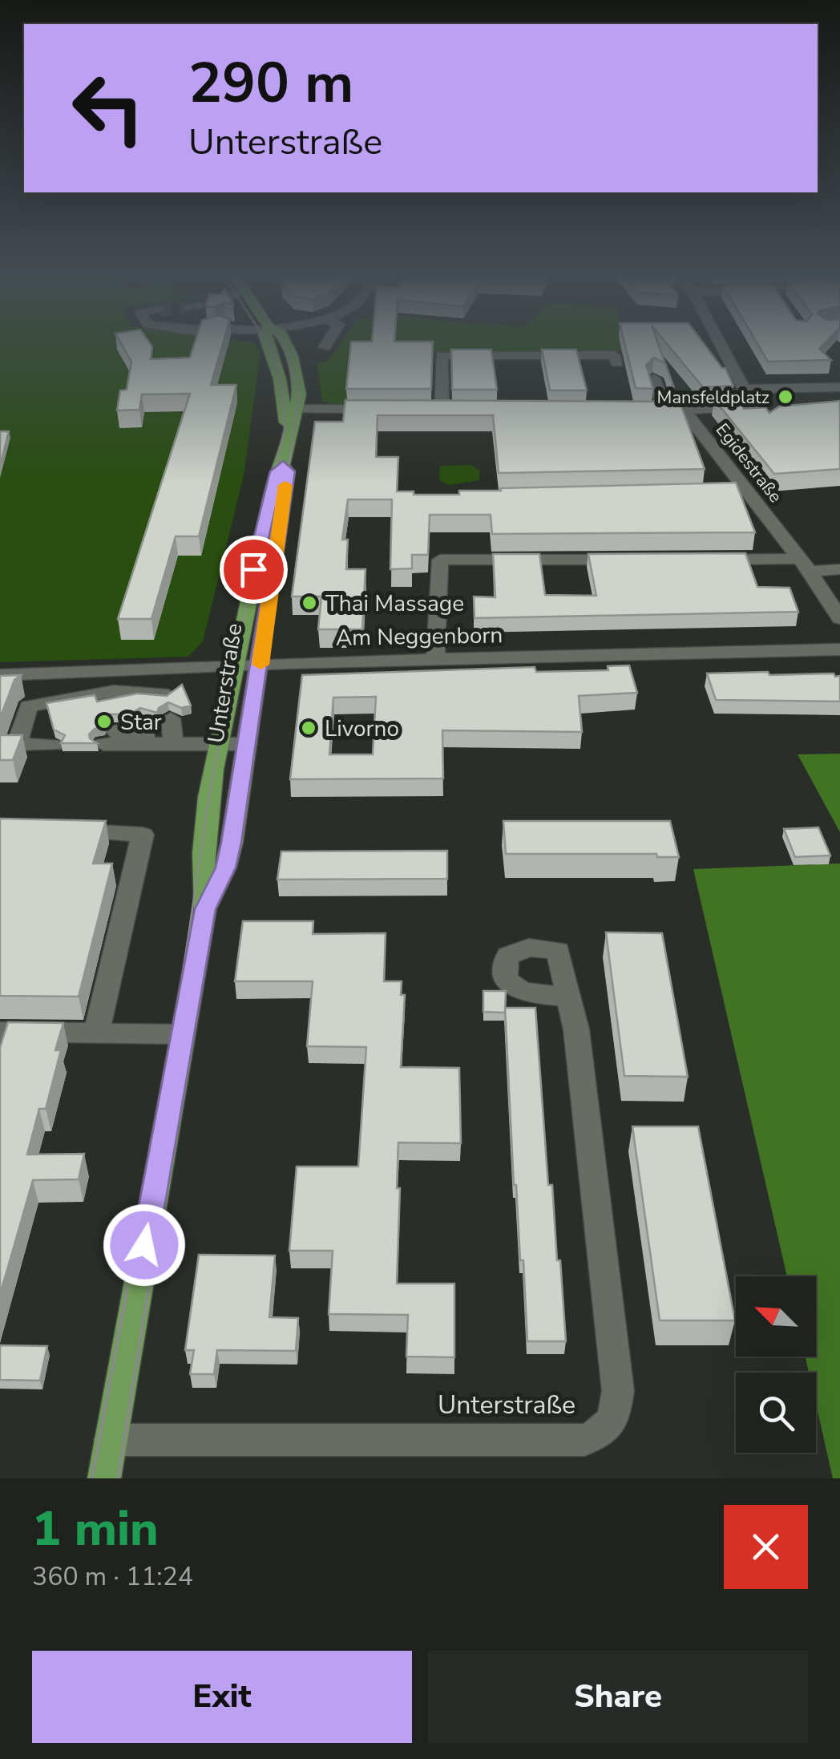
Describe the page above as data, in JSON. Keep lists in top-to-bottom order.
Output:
{
  "streets": {
    "main road": ["Unterstraße"],
    "street": ["Egidestraße", "Am Neggenborn"]
  },
  "crossings": [
    ["Am Neggenborn", "Unterstraße"]
  ],
  "places": [
    "Mansfeldplatz",
    "Thai Massage",
    "Star",
    "Livorno"
  ],
  "north": "top left",
  "page": {
    "turn": ["290 m", "Unterstraße"],
    "heading": ["1 min", "360 m · 11:24"],
    "buttons": ["Exit", "Share"]
  }
}
